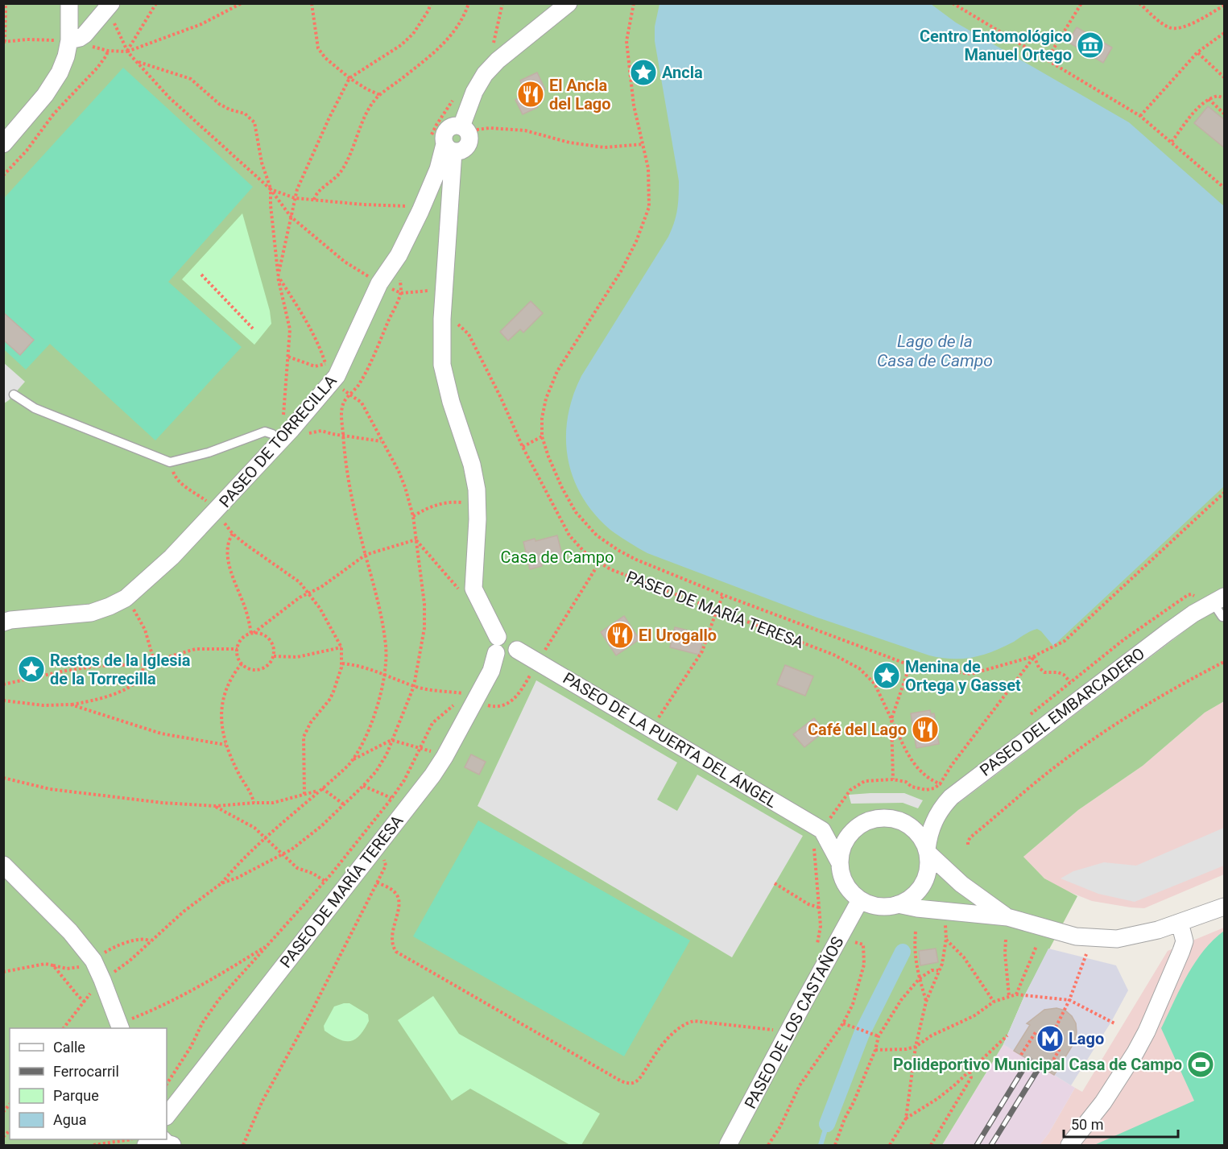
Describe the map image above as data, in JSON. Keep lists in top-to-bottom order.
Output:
{
  "streets": {
    "street": [
      "PASEO DE TORRECILLA",
      "PASEO DE MARÍA TERESA",
      "PASEO DEL EMBARCADERO",
      "PASEO DE LA PUERTA DEL ÁNGEL",
      "PASEO DE LOS CASTAÑOS"
    ]
  },
  "crossings": [
    ["PASEO DE MARÍA TERESA", "PASEO DE LA PUERTA DEL ÁNGEL"],
    ["PASEO DEL EMBARCADERO", "PASEO DE LOS CASTAÑOS"]
  ],
  "water": ["Lago de la Casa de Campo"],
  "parks": ["Casa de Campo"],
  "places": {
    "museum": ["Centro Entomológico Manuel Ortego"],
    "place": ["Ancla", "Restos de la Iglesia de la Torrecilla", "Menina de Ortega y Gasset"],
    "restaurant": ["El Ancla del Lago", "El Urogallo", "Café del Lago"],
    "metro station": ["Lago"],
    "sports": ["Polideportivo Municipal Casa de Campo"]
  },
  "legend": [
    "Calle",
    "Ferrocarril",
    "Parque",
    "Agua"
  ],
  "scale_bar": "50 m"
}
